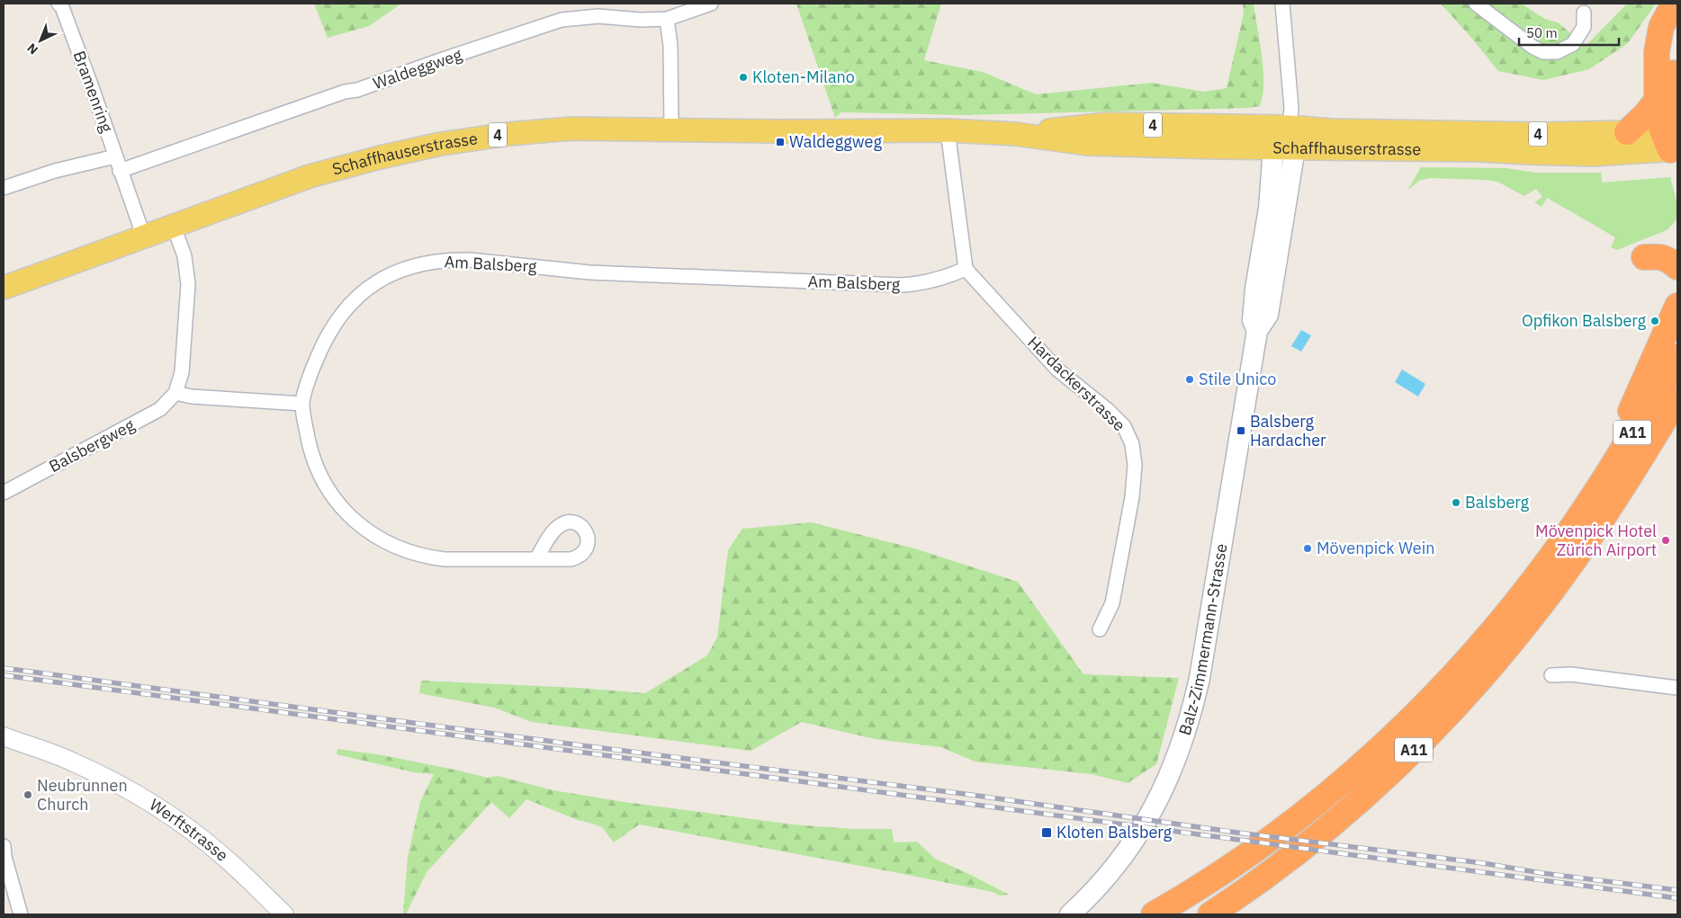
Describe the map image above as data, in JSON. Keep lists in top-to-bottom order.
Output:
{
  "streets": {
    "highway": ["A11"],
    "main road": ["4", "Schaffhauserstrasse", "Balz-Zimmermann-Strasse"],
    "street": [
      "Waldeggweg",
      "Bramenring",
      "Am Balsberg",
      "Hardackerstrasse",
      "Balsbergweg",
      "Werftstrasse"
    ]
  },
  "crossings": [
    ["Waldeggweg", "Bramenring"],
    ["Bramenring", "Schaffhauserstrasse"],
    ["Schaffhauserstrasse", "Balsbergweg"],
    ["Schaffhauserstrasse", "Balz-Zimmermann-Strasse"],
    ["Am Balsberg", "Hardackerstrasse"]
  ],
  "places": {
    "other": [
      "Kloten-Milano",
      "Opfikon Balsberg",
      "Stile Unico",
      "Balsberg",
      "Mövenpick Hotel Zürich Airport",
      "Mövenpick Wein",
      "Neubrunnen Church"
    ],
    "transit": ["Waldeggweg", "Balsberg Hardacher", "Kloten Balsberg"]
  },
  "scale_bar": "50 m",
  "north": "bottom left"
}
